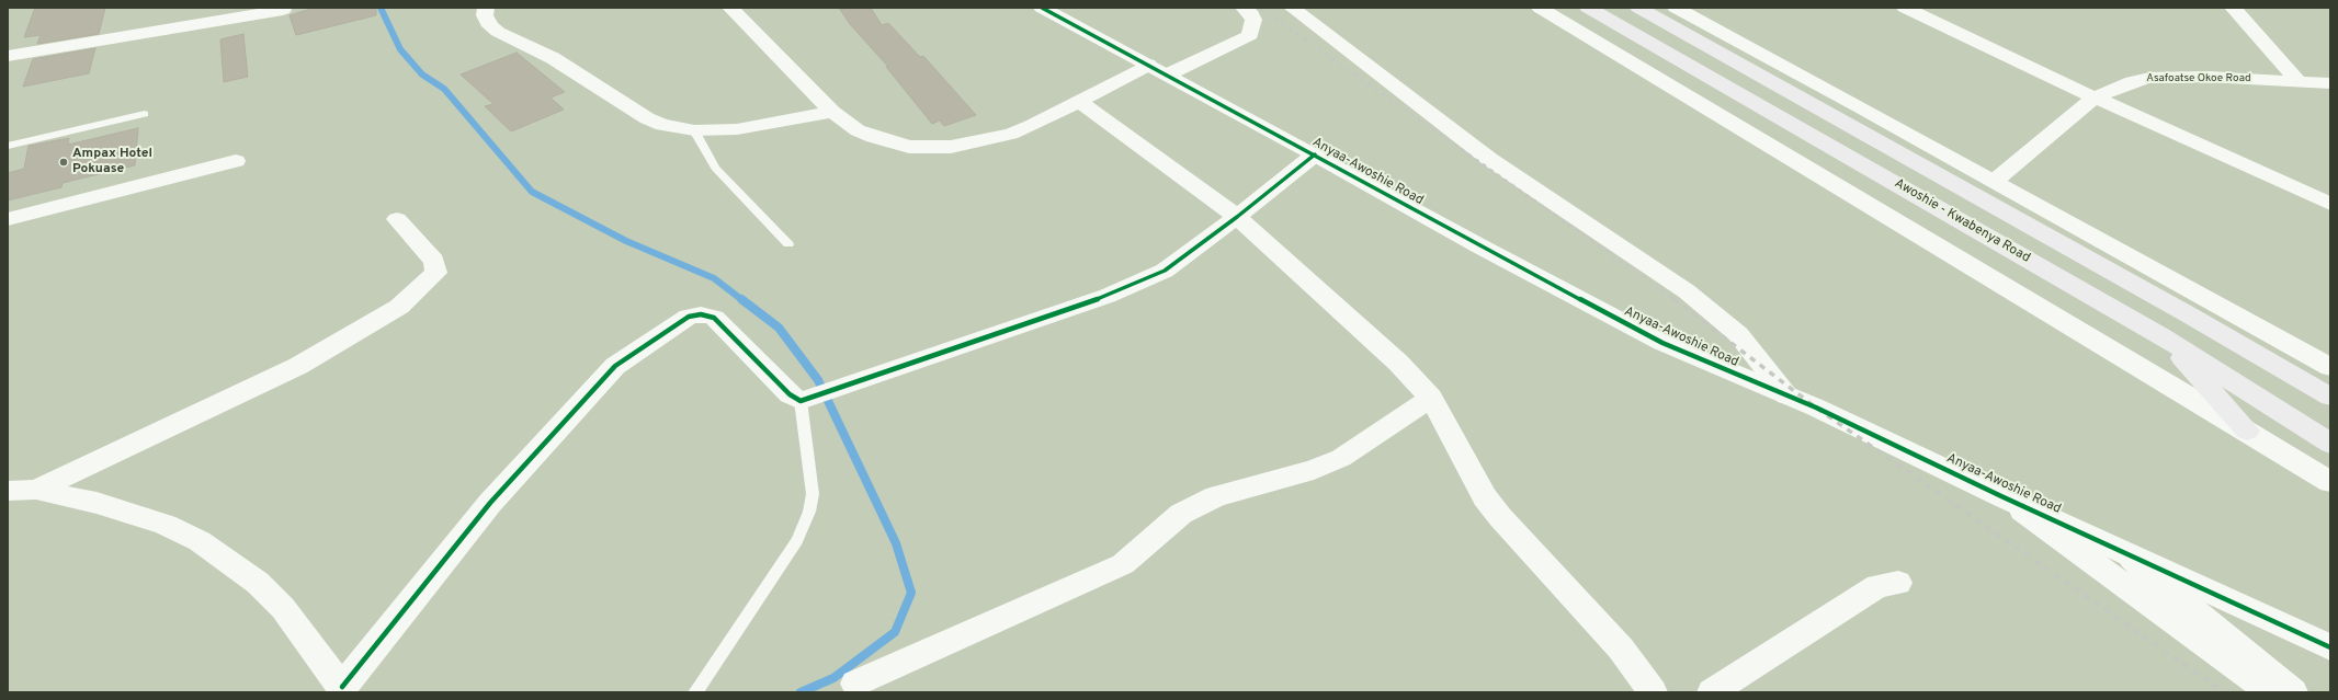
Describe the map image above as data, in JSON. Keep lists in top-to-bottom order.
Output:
{
  "streets": {
    "main road": ["Awoshie - Kwabenya Road"],
    "street": ["Asafoatse Okoe Road", "Anyaa-Awoshie Road"]
  },
  "places": ["Ampax Hotel Pokuase"]
}
